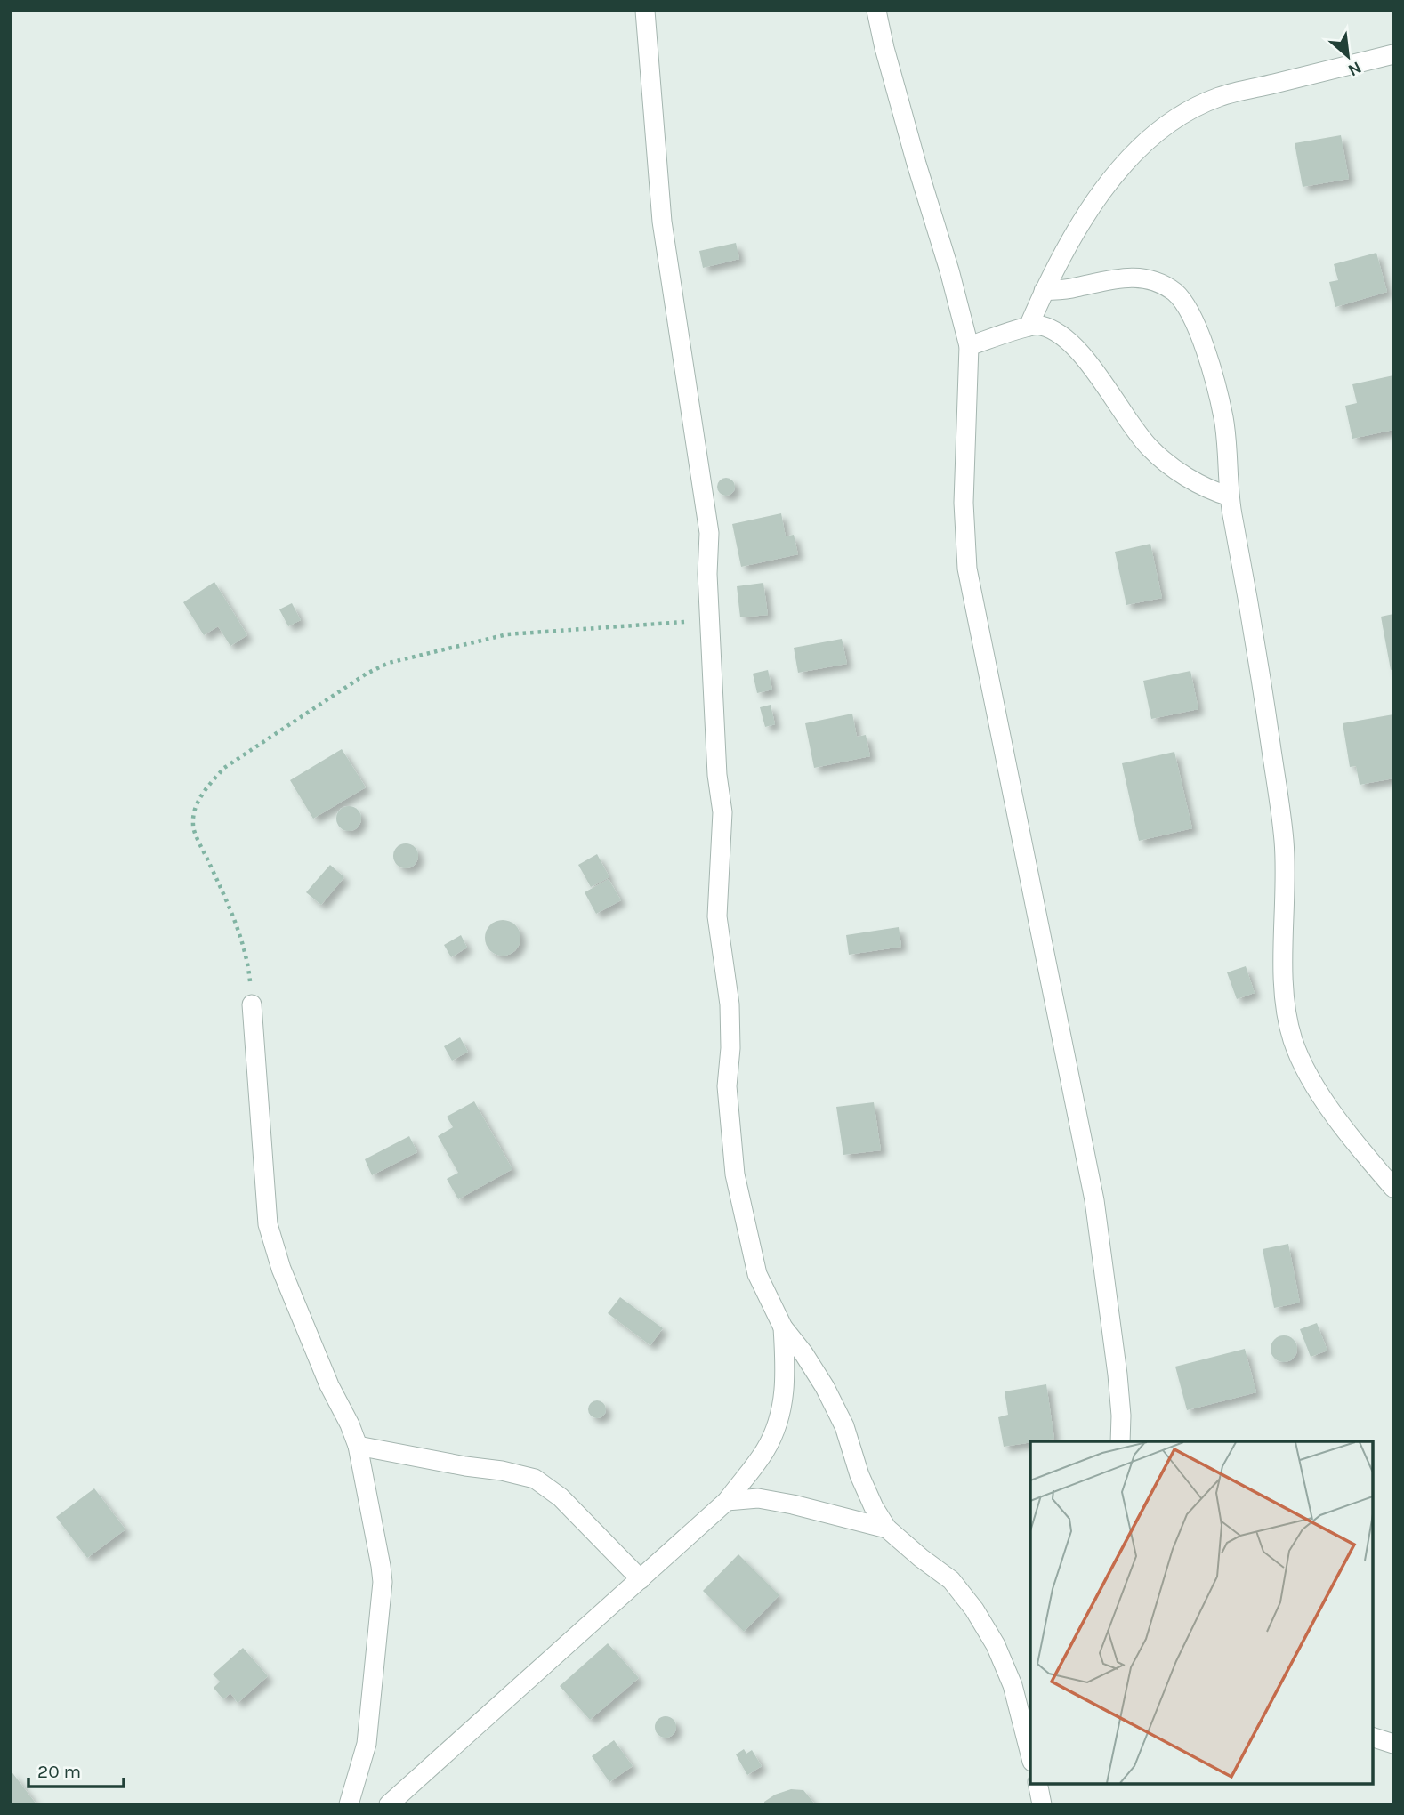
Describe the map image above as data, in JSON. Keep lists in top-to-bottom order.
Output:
{
  "scale_bar": "20 m",
  "north": "bottom right"
}
